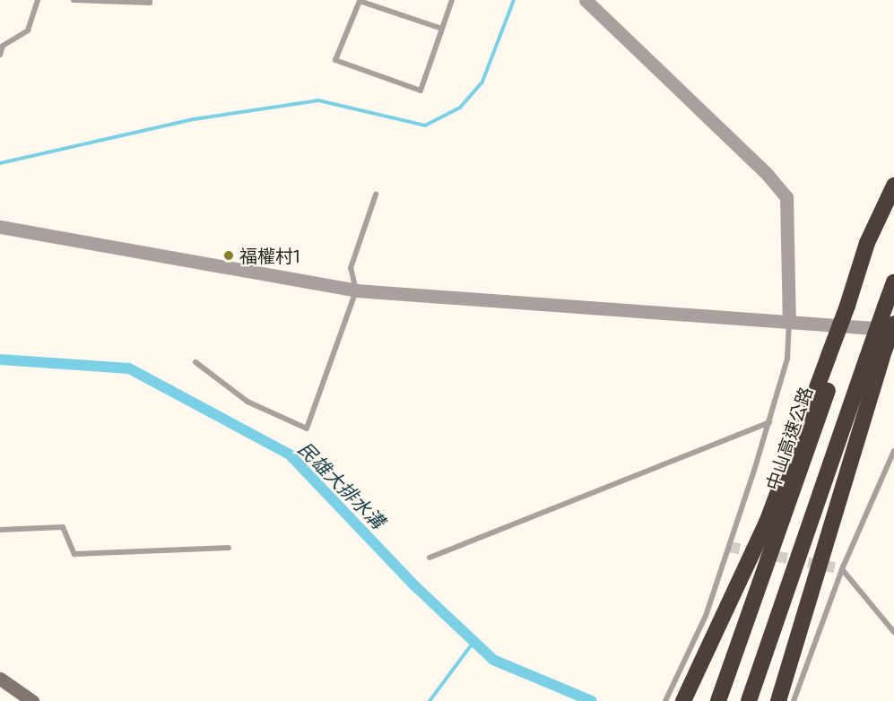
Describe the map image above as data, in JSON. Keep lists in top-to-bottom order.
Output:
{
  "streets": {
    "highway": ["中山高速公路"]
  },
  "water": ["民雄大排水溝"],
  "places": ["福權村1"]
}
